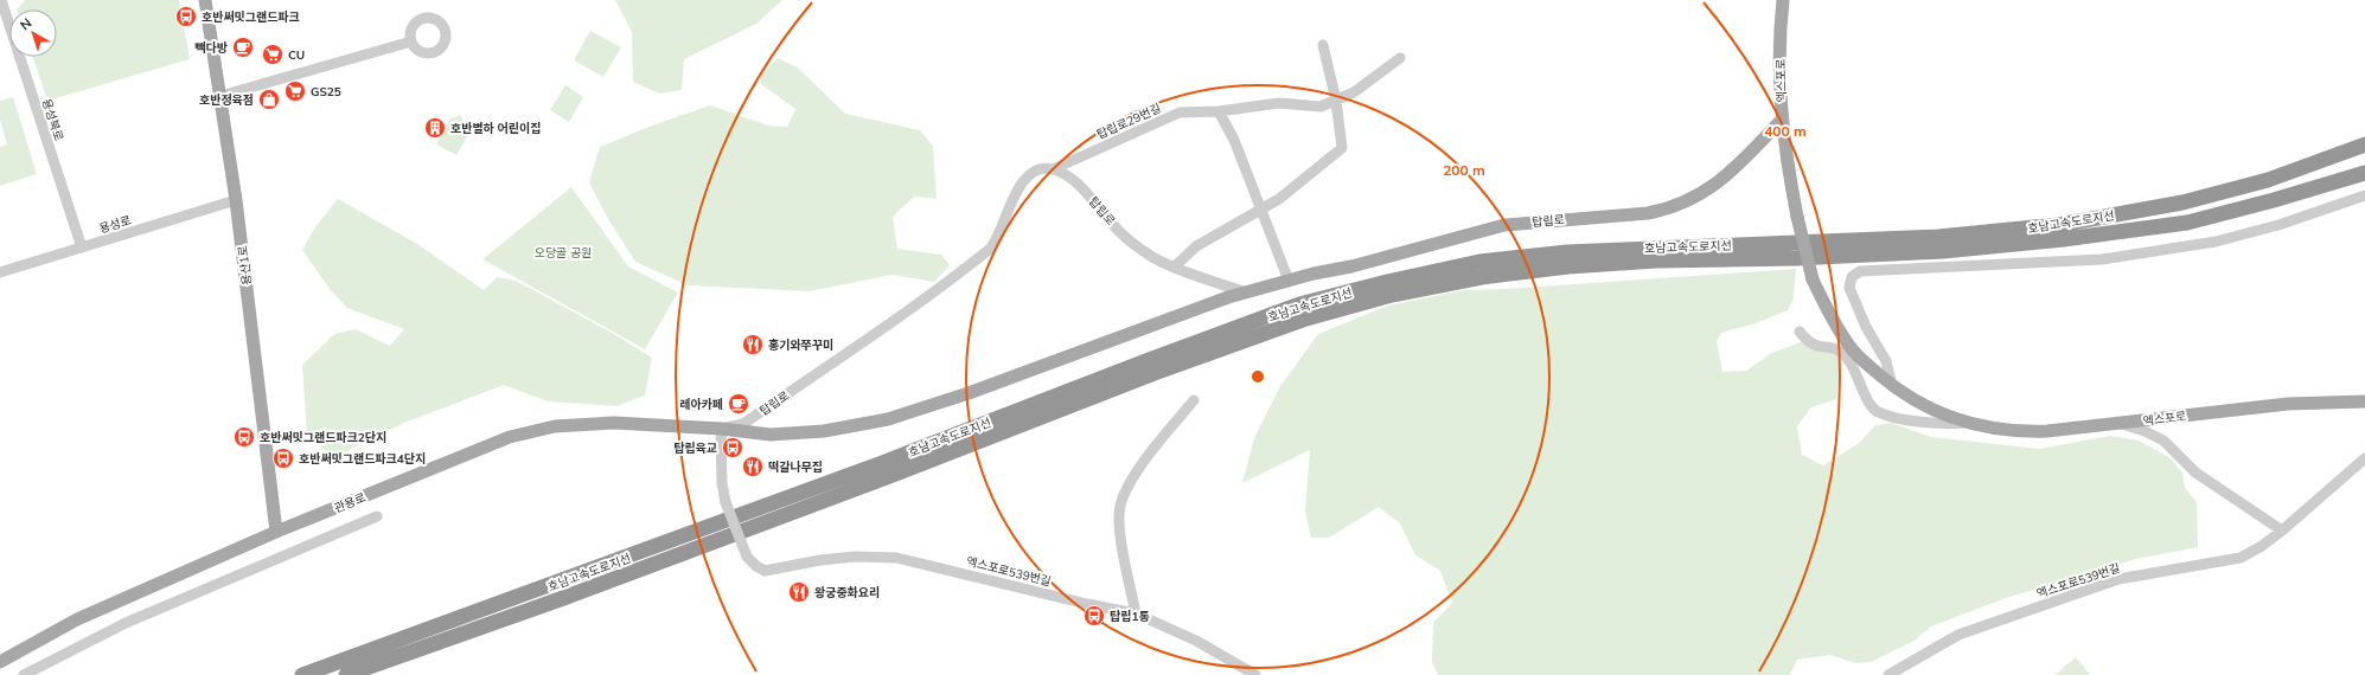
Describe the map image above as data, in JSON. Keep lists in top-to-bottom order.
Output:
{
  "streets": {
    "highway": ["호남고속도로지선"],
    "main road": [
      "엑스포로",
      "탑립로",
      "용산1로",
      "관용로"
    ],
    "street": [
      "용성북로",
      "탑립로29번길",
      "용성로",
      "엑스포로539번길"
    ]
  },
  "crossings": [
    ["엑스포로", "탑립로"],
    ["용성북로", "용성로"],
    ["탑립로29번길", "탑립로"],
    ["탑립로", "관용로"],
    ["탑립로", "엑스포로539번길"],
    ["용성로", "용산1로"],
    ["용산1로", "관용로"],
    ["관용로", "엑스포로539번길"]
  ],
  "parks": ["오당골 공원"],
  "places": {
    "bus stop": [
      "호반써밋그랜드파크",
      "호반써밋그랜드파크2단지",
      "탑립육교",
      "호반써밋그랜드파크4단지",
      "탑립1통"
    ],
    "cafe": ["빽다방", "레아카페"],
    "supermarket": ["CU", "GS25"],
    "shop": ["호반정육점"],
    "building": ["호반별하 어린이집"],
    "restaurant": ["홍기와쭈꾸미", "떡갈나무집", "왕궁중화요리"]
  },
  "north": "top left",
  "rings": ["400 m", "200 m"]
}
